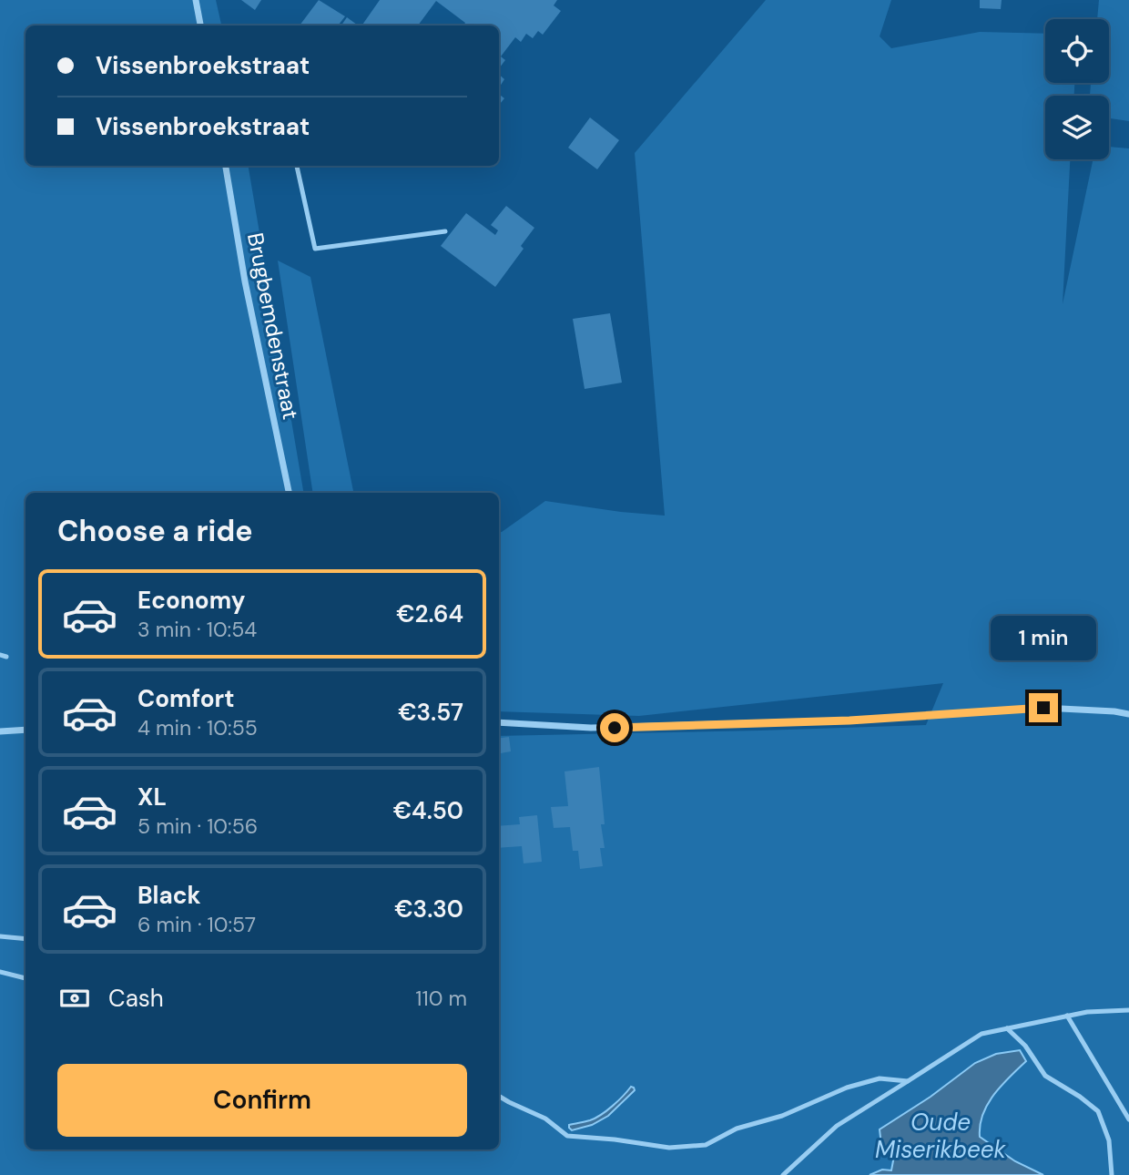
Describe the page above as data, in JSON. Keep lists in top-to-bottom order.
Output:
{
  "streets": {
    "street": ["Brugbemdenstraat"]
  },
  "water": ["Oude Miserikbeek"],
  "page": {
    "banner": ["Vissenbroekstraat", "Vissenbroekstraat"],
    "heading": "Choose a ride",
    "list": [
      {
        "name": "Economy",
        "note": "3 min · 10:54",
        "value": "€2.64"
      },
      {
        "name": "Comfort",
        "note": "4 min · 10:55",
        "value": "€3.57"
      },
      {
        "name": "XL",
        "note": "5 min · 10:56",
        "value": "€4.50"
      },
      {
        "name": "Black",
        "note": "6 min · 10:57",
        "value": "€3.30"
      }
    ],
    "bubble": "1 min",
    "pay": ["Cash", "110 m"],
    "buttons": "Confirm"
  }
}
